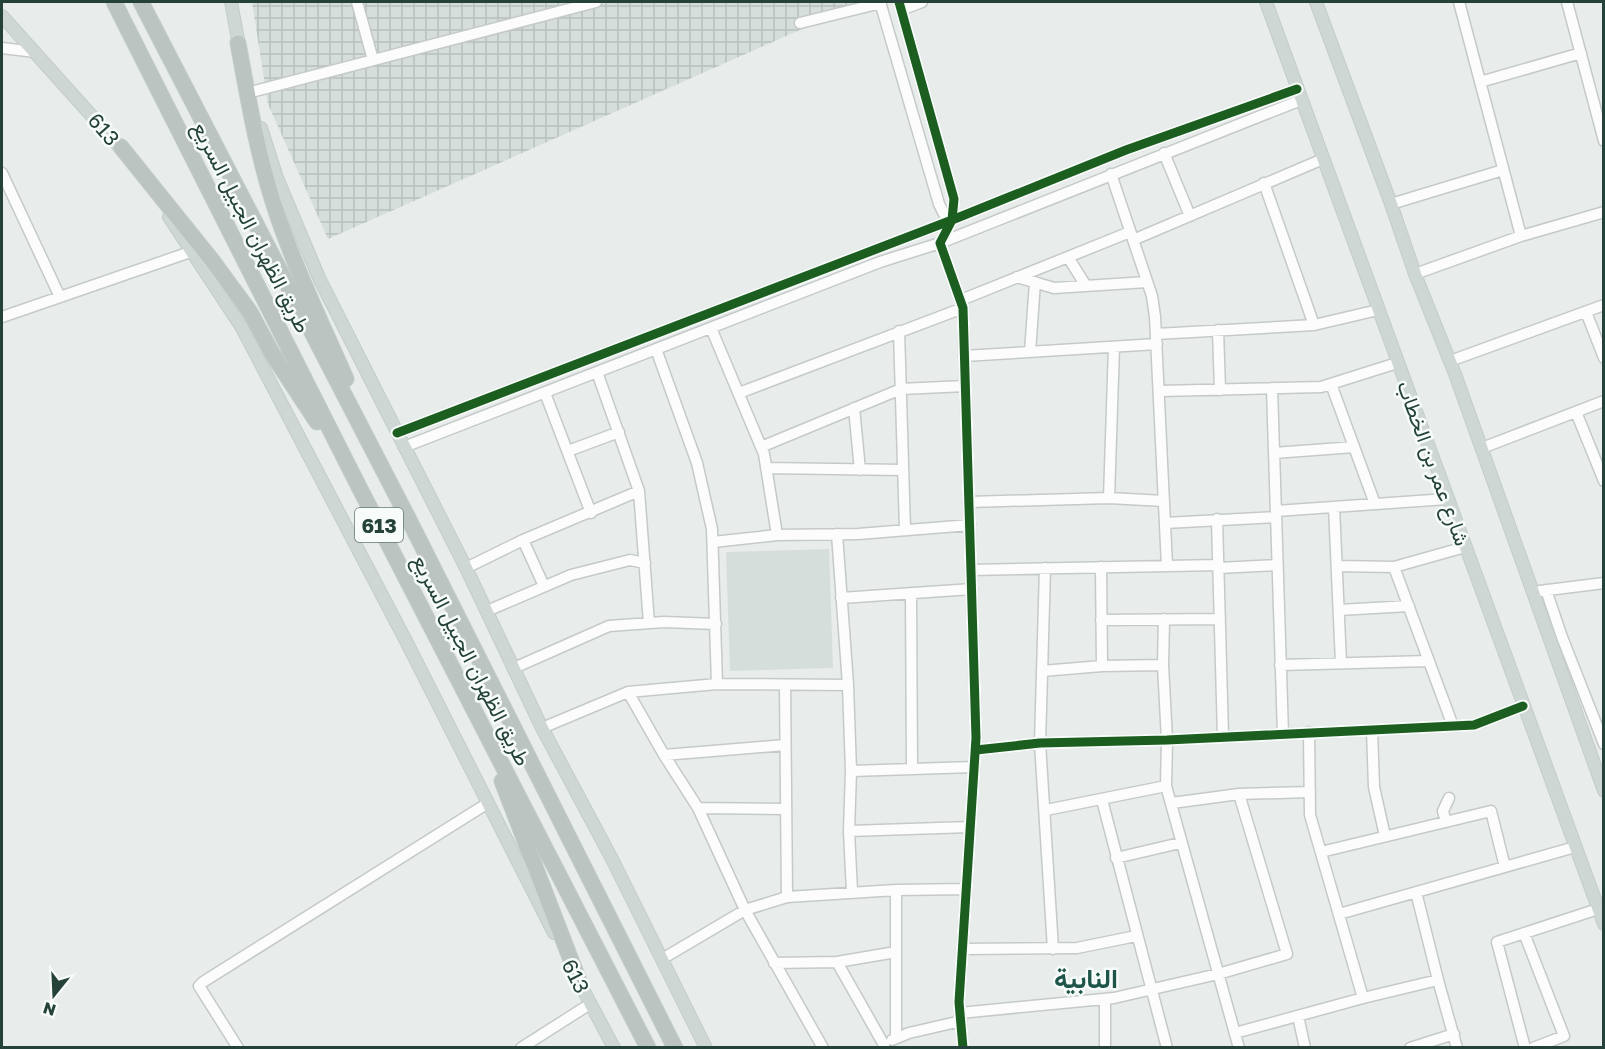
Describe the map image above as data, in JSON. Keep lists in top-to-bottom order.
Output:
{
  "streets": {
    "highway": ["613", "طريق الظهران الجبيل السريع"],
    "main road": ["شارع عمر بن الخطاب"]
  },
  "districts": ["النابية"],
  "north": "bottom"
}
